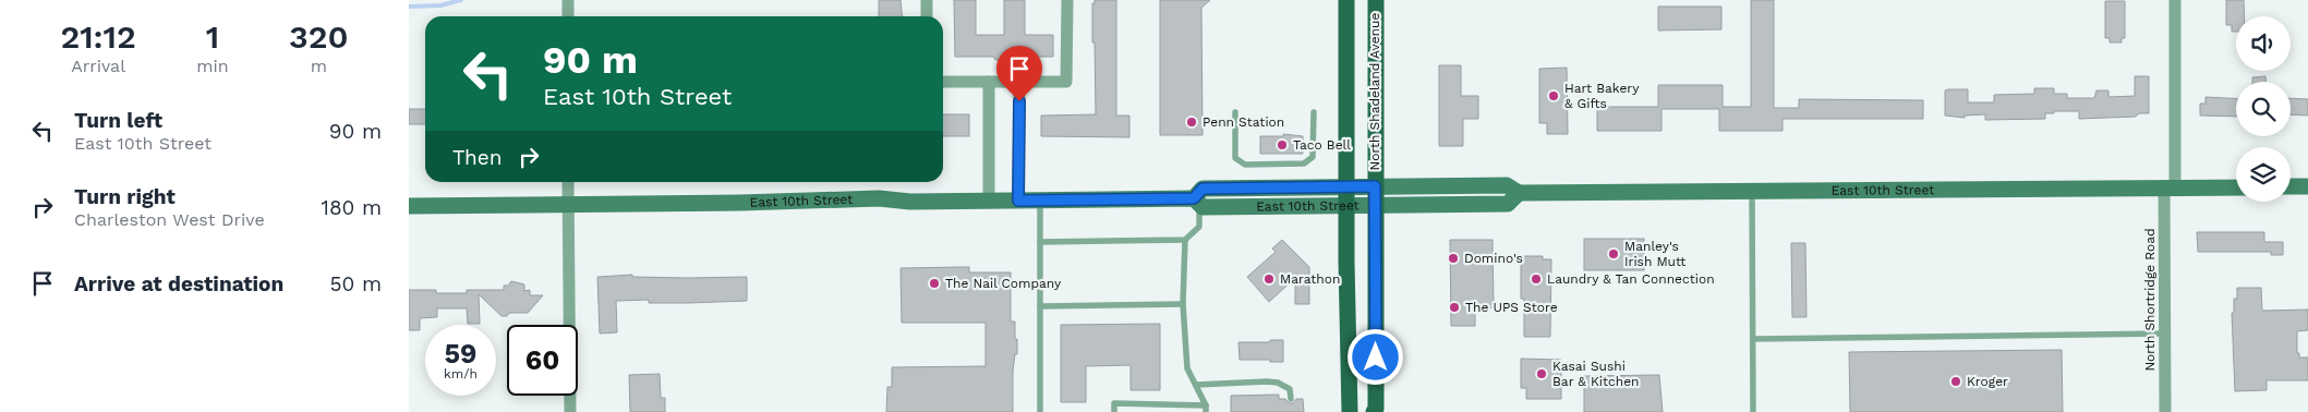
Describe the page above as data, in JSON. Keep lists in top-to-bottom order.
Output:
{
  "streets": {
    "main road": ["North Shadeland Avenue", "East 10th Street"],
    "street": ["North Shortridge Road"]
  },
  "crossings": [
    ["North Shadeland Avenue", "East 10th Street"],
    ["East 10th Street", "North Shortridge Road"]
  ],
  "places": [
    "Hart Bakery & Gifts",
    "Penn Station",
    "Taco Bell",
    "Manley's Irish Mutt",
    "Domino's",
    "Marathon",
    "Laundry & Tan Connection",
    "The Nail Company",
    "The UPS Store",
    "Kasai Sushi Bar & Kitchen",
    "Kroger"
  ],
  "page": {
    "eta": [
      "21:12",
      "Arrival",
      "1",
      "min",
      "320",
      "m"
    ],
    "turn": ["90 m", "East 10th Street"],
    "list": [
      {
        "name": "Turn left",
        "note": "East 10th Street",
        "value": "90 m"
      },
      {
        "name": "Turn right",
        "note": "Charleston West Drive",
        "value": "180 m"
      },
      {
        "name": "Arrive at destination",
        "value": "50 m"
      }
    ],
    "then": "Then",
    "speed": "59 km/h",
    "limit": "60"
  }
}
